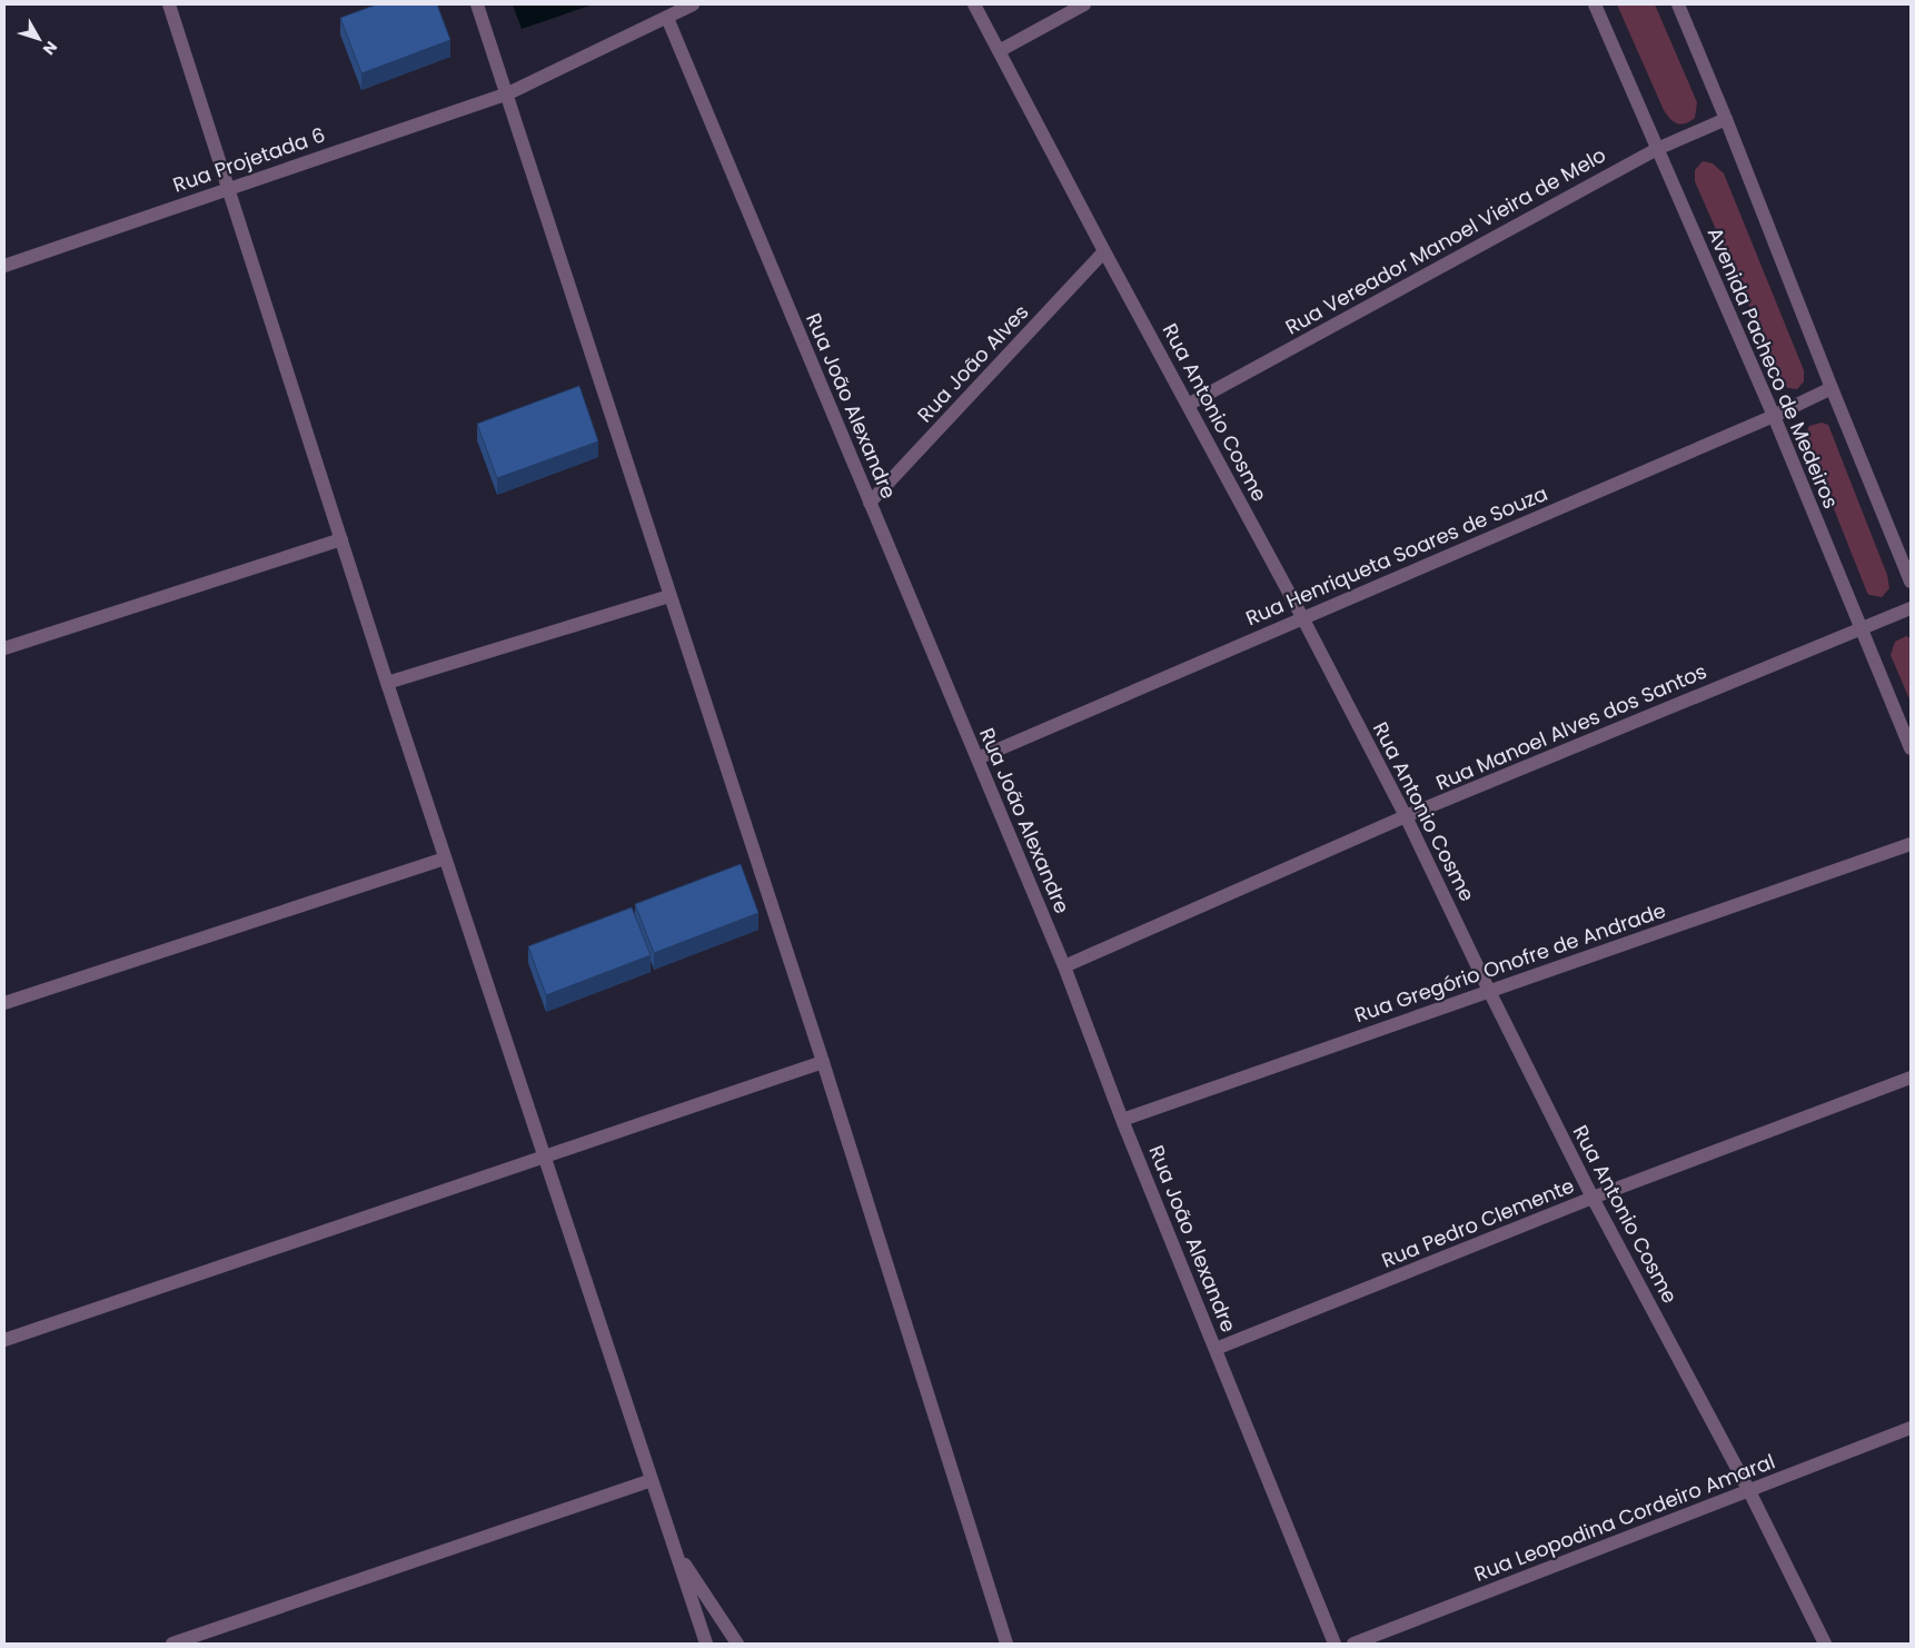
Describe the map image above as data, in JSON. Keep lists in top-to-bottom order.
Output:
{
  "streets": {
    "street": [
      "Rua Projetada 6",
      "Rua Vereador Manoel Vieira de Melo",
      "Rua João Alves",
      "Avenida Pacheco de Medeiros",
      "Rua João Alexandre",
      "Rua Antonio Cosme",
      "Rua Henriqueta Soares de Souza",
      "Rua Manoel Alves dos Santos",
      "Rua Gregório Onofre de Andrade",
      "Rua Pedro Clemente",
      "Rua Leopodina Cordeiro Amaral"
    ]
  },
  "crossings": [
    ["Rua Projetada 6", "Rua João Alexandre"],
    ["Rua Vereador Manoel Vieira de Melo", "Avenida Pacheco de Medeiros"],
    ["Rua Vereador Manoel Vieira de Melo", "Rua Antonio Cosme"],
    ["Rua João Alves", "Rua João Alexandre"],
    ["Rua João Alves", "Rua Antonio Cosme"],
    ["Avenida Pacheco de Medeiros", "Rua Henriqueta Soares de Souza"],
    ["Avenida Pacheco de Medeiros", "Rua Manoel Alves dos Santos"],
    ["Rua João Alexandre", "Rua Henriqueta Soares de Souza"],
    ["Rua João Alexandre", "Rua Manoel Alves dos Santos"],
    ["Rua João Alexandre", "Rua Gregório Onofre de Andrade"],
    ["Rua João Alexandre", "Rua Pedro Clemente"],
    ["Rua Antonio Cosme", "Rua Henriqueta Soares de Souza"],
    ["Rua Antonio Cosme", "Rua Manoel Alves dos Santos"],
    ["Rua Antonio Cosme", "Rua Gregório Onofre de Andrade"],
    ["Rua Antonio Cosme", "Rua Pedro Clemente"],
    ["Rua Antonio Cosme", "Rua Leopodina Cordeiro Amaral"]
  ],
  "north": "bottom right"
}
